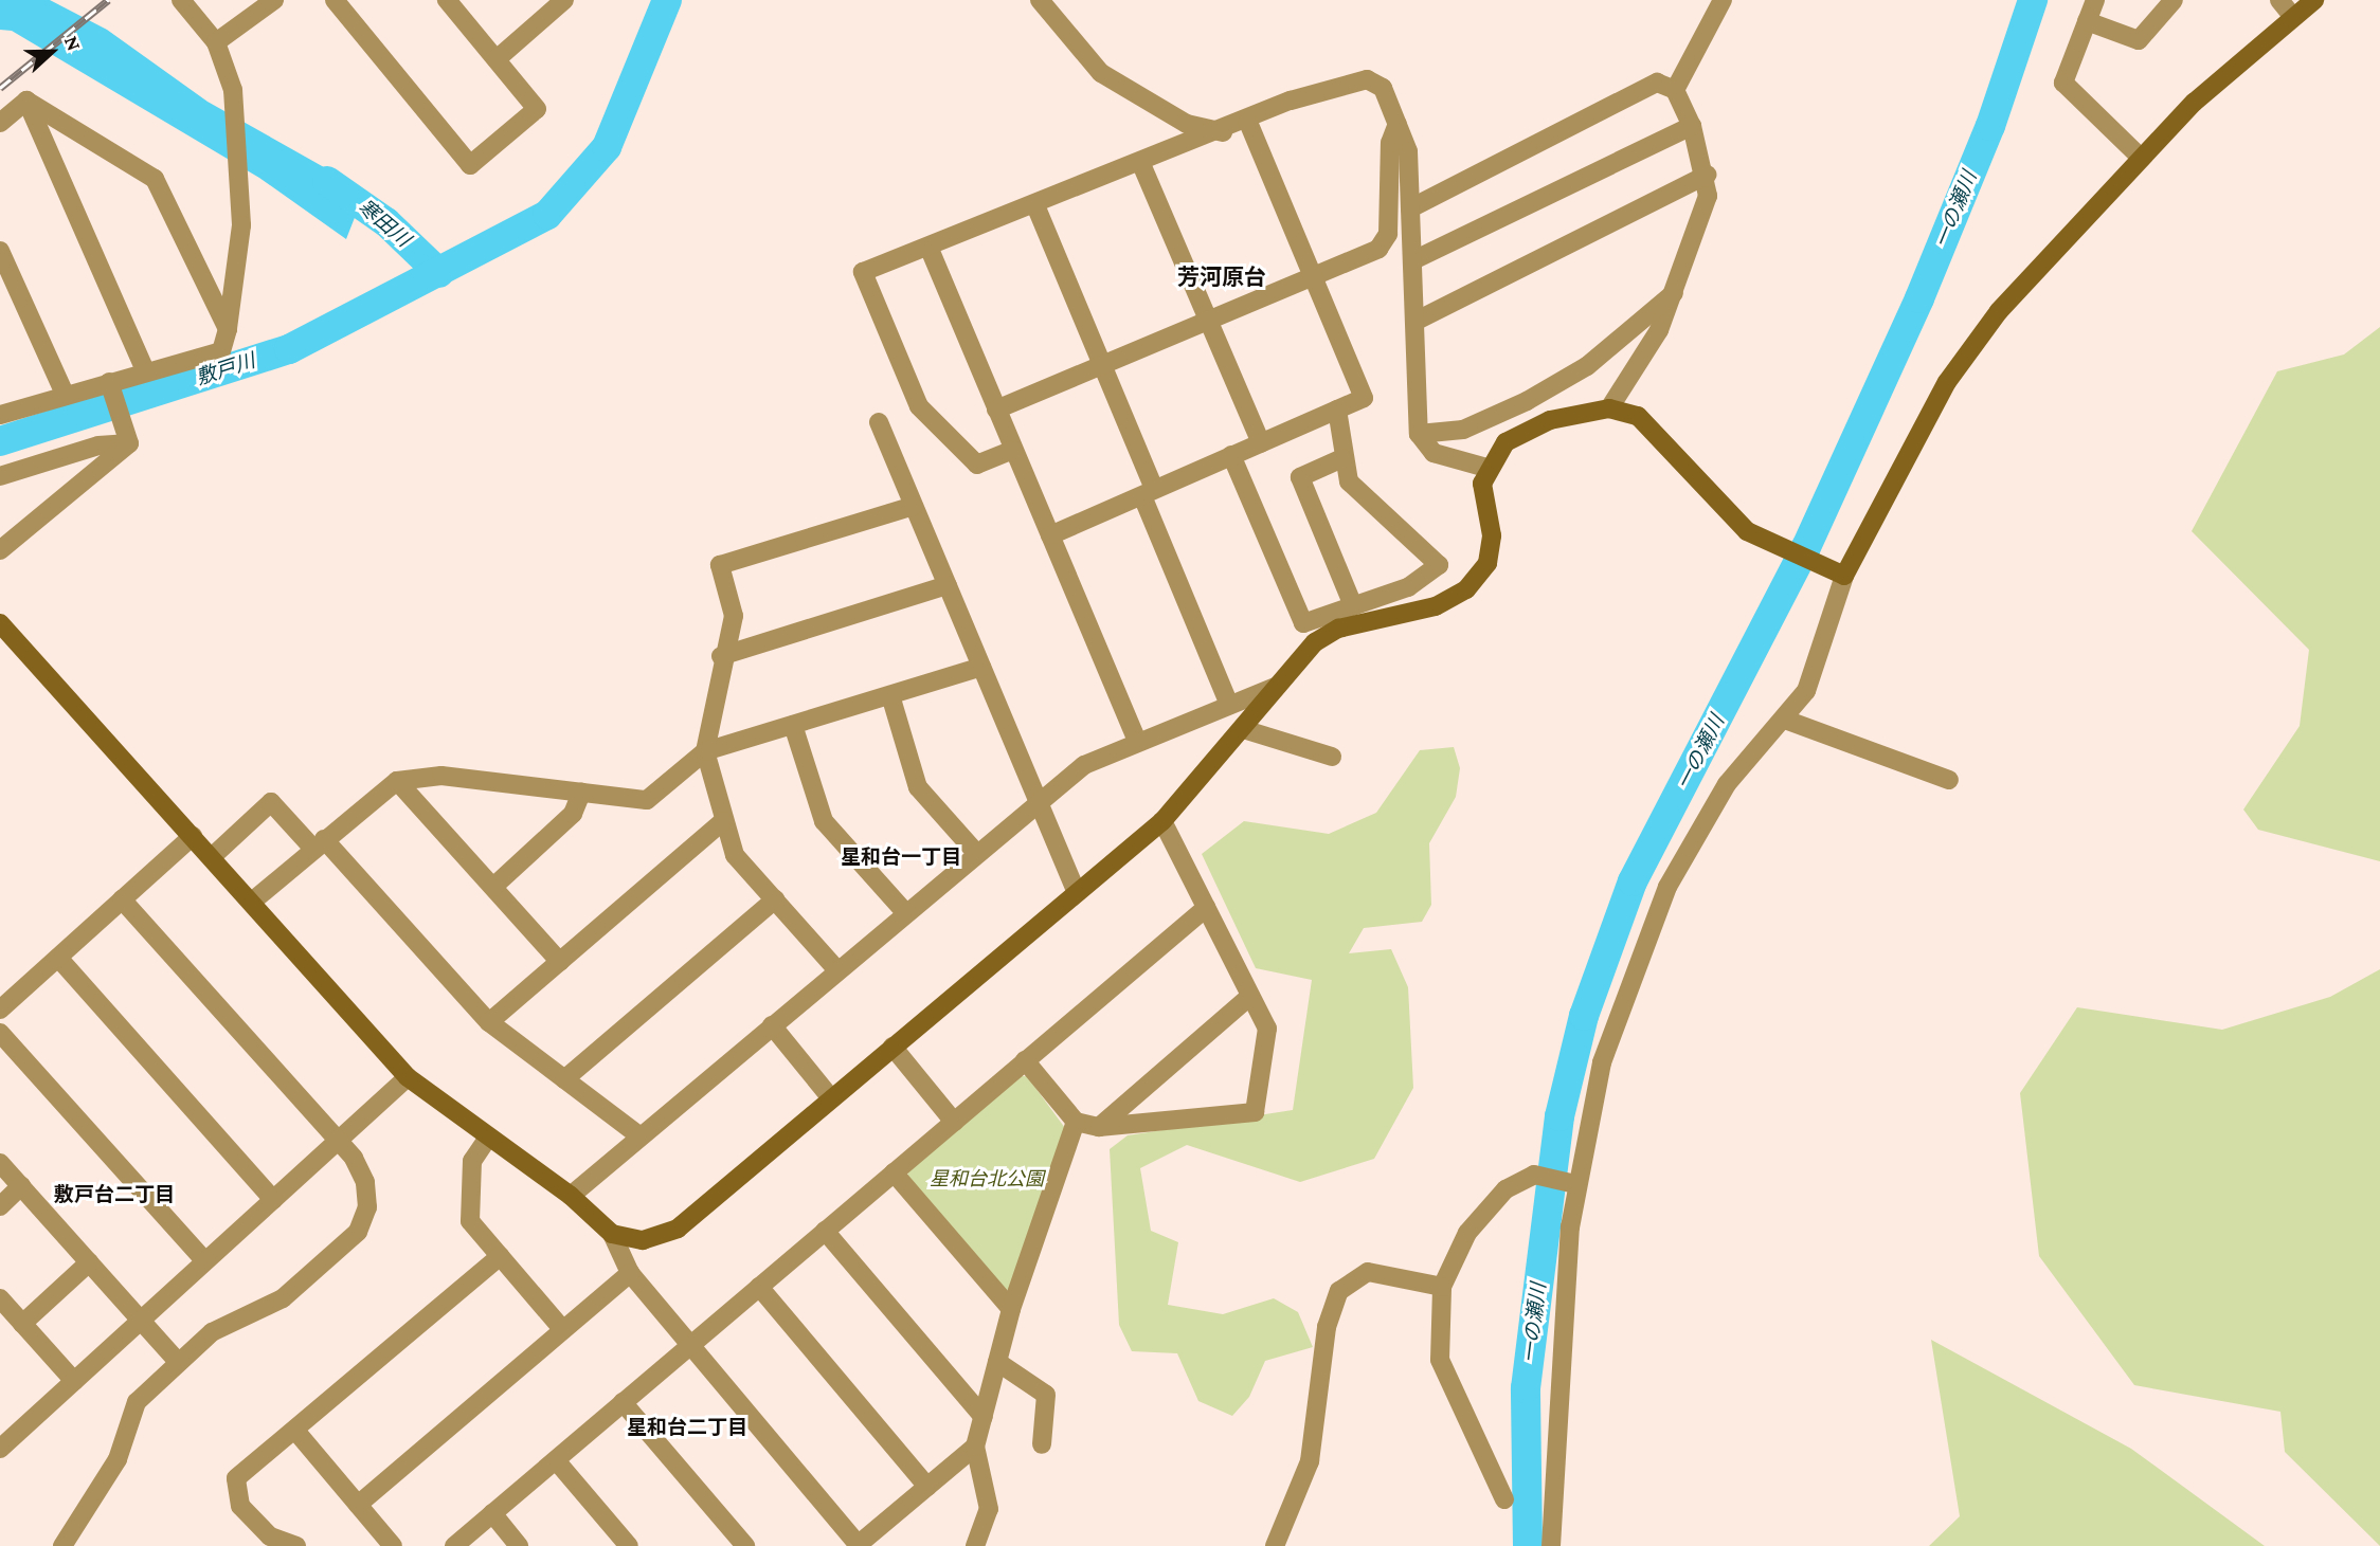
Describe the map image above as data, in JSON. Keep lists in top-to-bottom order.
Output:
{
  "districts": [
    "芳河原台",
    "星和台一丁目",
    "敷戸台二丁目",
    "星和台二丁目"
  ],
  "water": ["一の瀬川", "寒田川", "敷戸川"],
  "parks": ["星和台北公園"],
  "north": "right"
}
